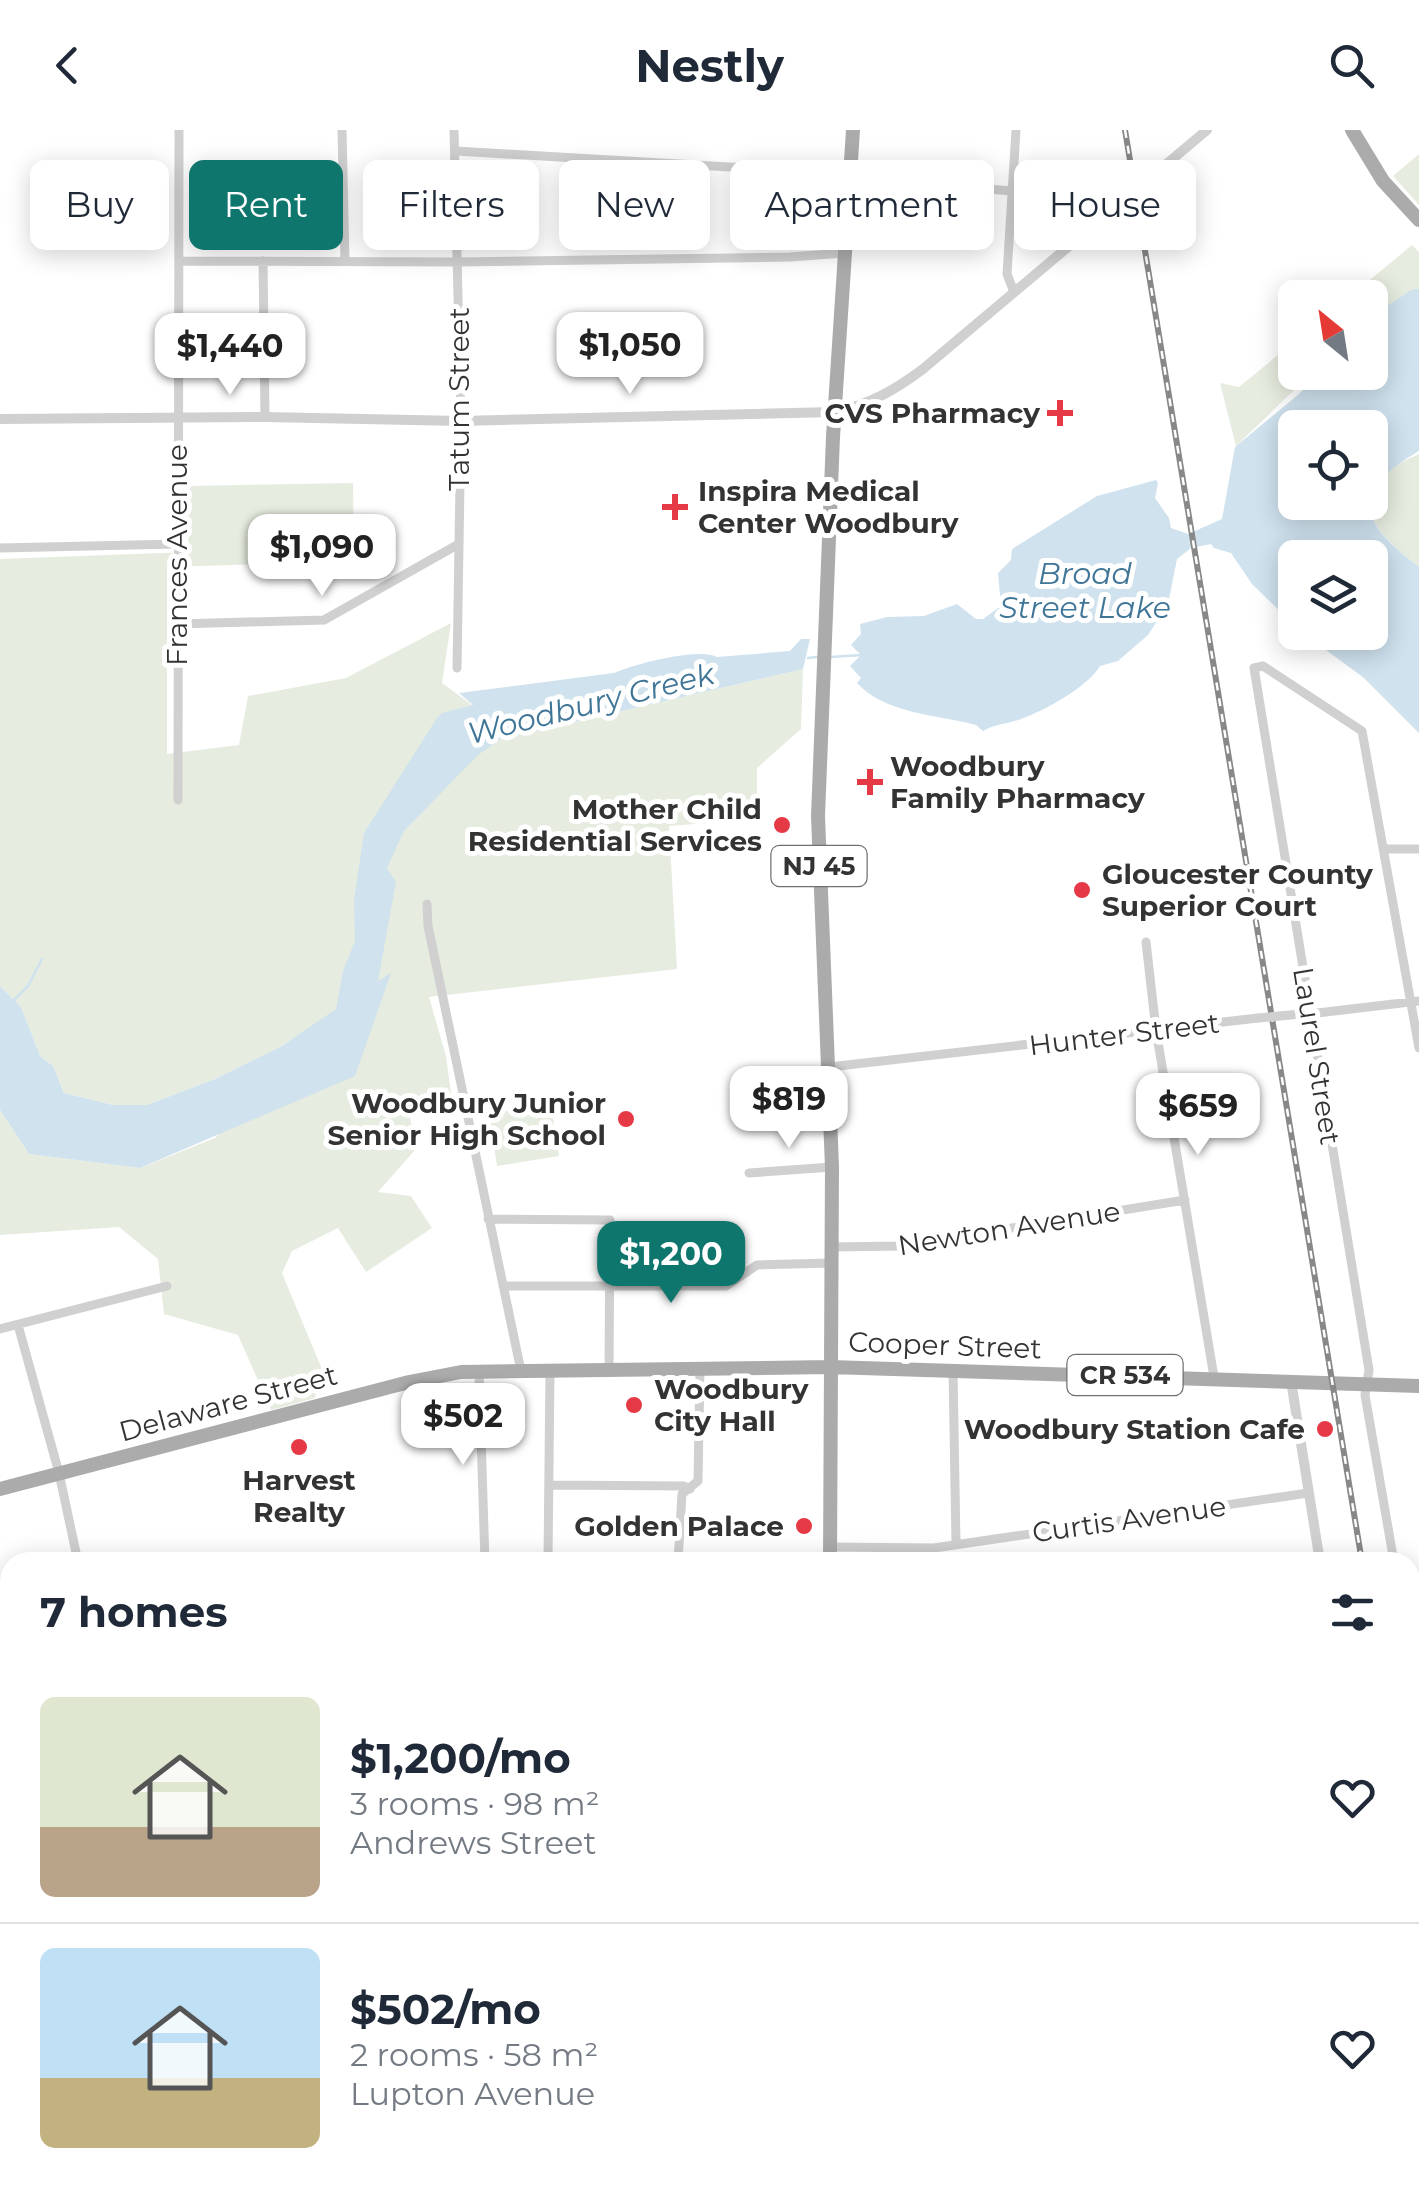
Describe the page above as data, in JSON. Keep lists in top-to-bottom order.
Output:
{
  "streets": {
    "main road": [
      "NJ 45",
      "Cooper Street",
      "CR 534",
      "Delaware Street"
    ],
    "street": [
      "Tatum Street",
      "Frances Avenue",
      "Hunter Street",
      "Laurel Street",
      "Newton Avenue",
      "Curtis Avenue"
    ]
  },
  "crossings": [
    ["NJ 45", "Hunter Street"],
    ["NJ 45", "Newton Avenue"],
    ["NJ 45", "Cooper Street"],
    ["NJ 45", "Delaware Street"],
    ["Hunter Street", "Laurel Street"],
    ["Laurel Street", "Cooper Street"],
    ["Cooper Street", "Delaware Street"]
  ],
  "water": ["Broad Street Lake", "Woodbury Creek"],
  "places": {
    "health": ["CVS Pharmacy", "Inspira Medical Center Woodbury", "Woodbury Family Pharmacy"],
    "other": [
      "Mother Child Residential Services",
      "Gloucester County Superior Court",
      "Woodbury Junior Senior High School",
      "Woodbury City Hall",
      "Woodbury Station Cafe",
      "Harvest Realty",
      "Golden Palace"
    ]
  },
  "north": "top left",
  "page": {
    "header": "Nestly",
    "chip": [
      "Buy",
      "Rent",
      "Filters",
      "New",
      "Apartment",
      "House"
    ],
    "price": [
      "$1,050",
      "$1,440",
      "$1,090",
      "$819",
      "$659",
      "$1,200",
      "$502"
    ],
    "heading": "7 homes",
    "list": [
      {
        "name": "$1,200/mo",
        "note": "3 rooms · 98 m² · Andrews Street"
      },
      {
        "name": "$502/mo",
        "note": "2 rooms · 58 m² · Lupton Avenue"
      }
    ]
  }
}
